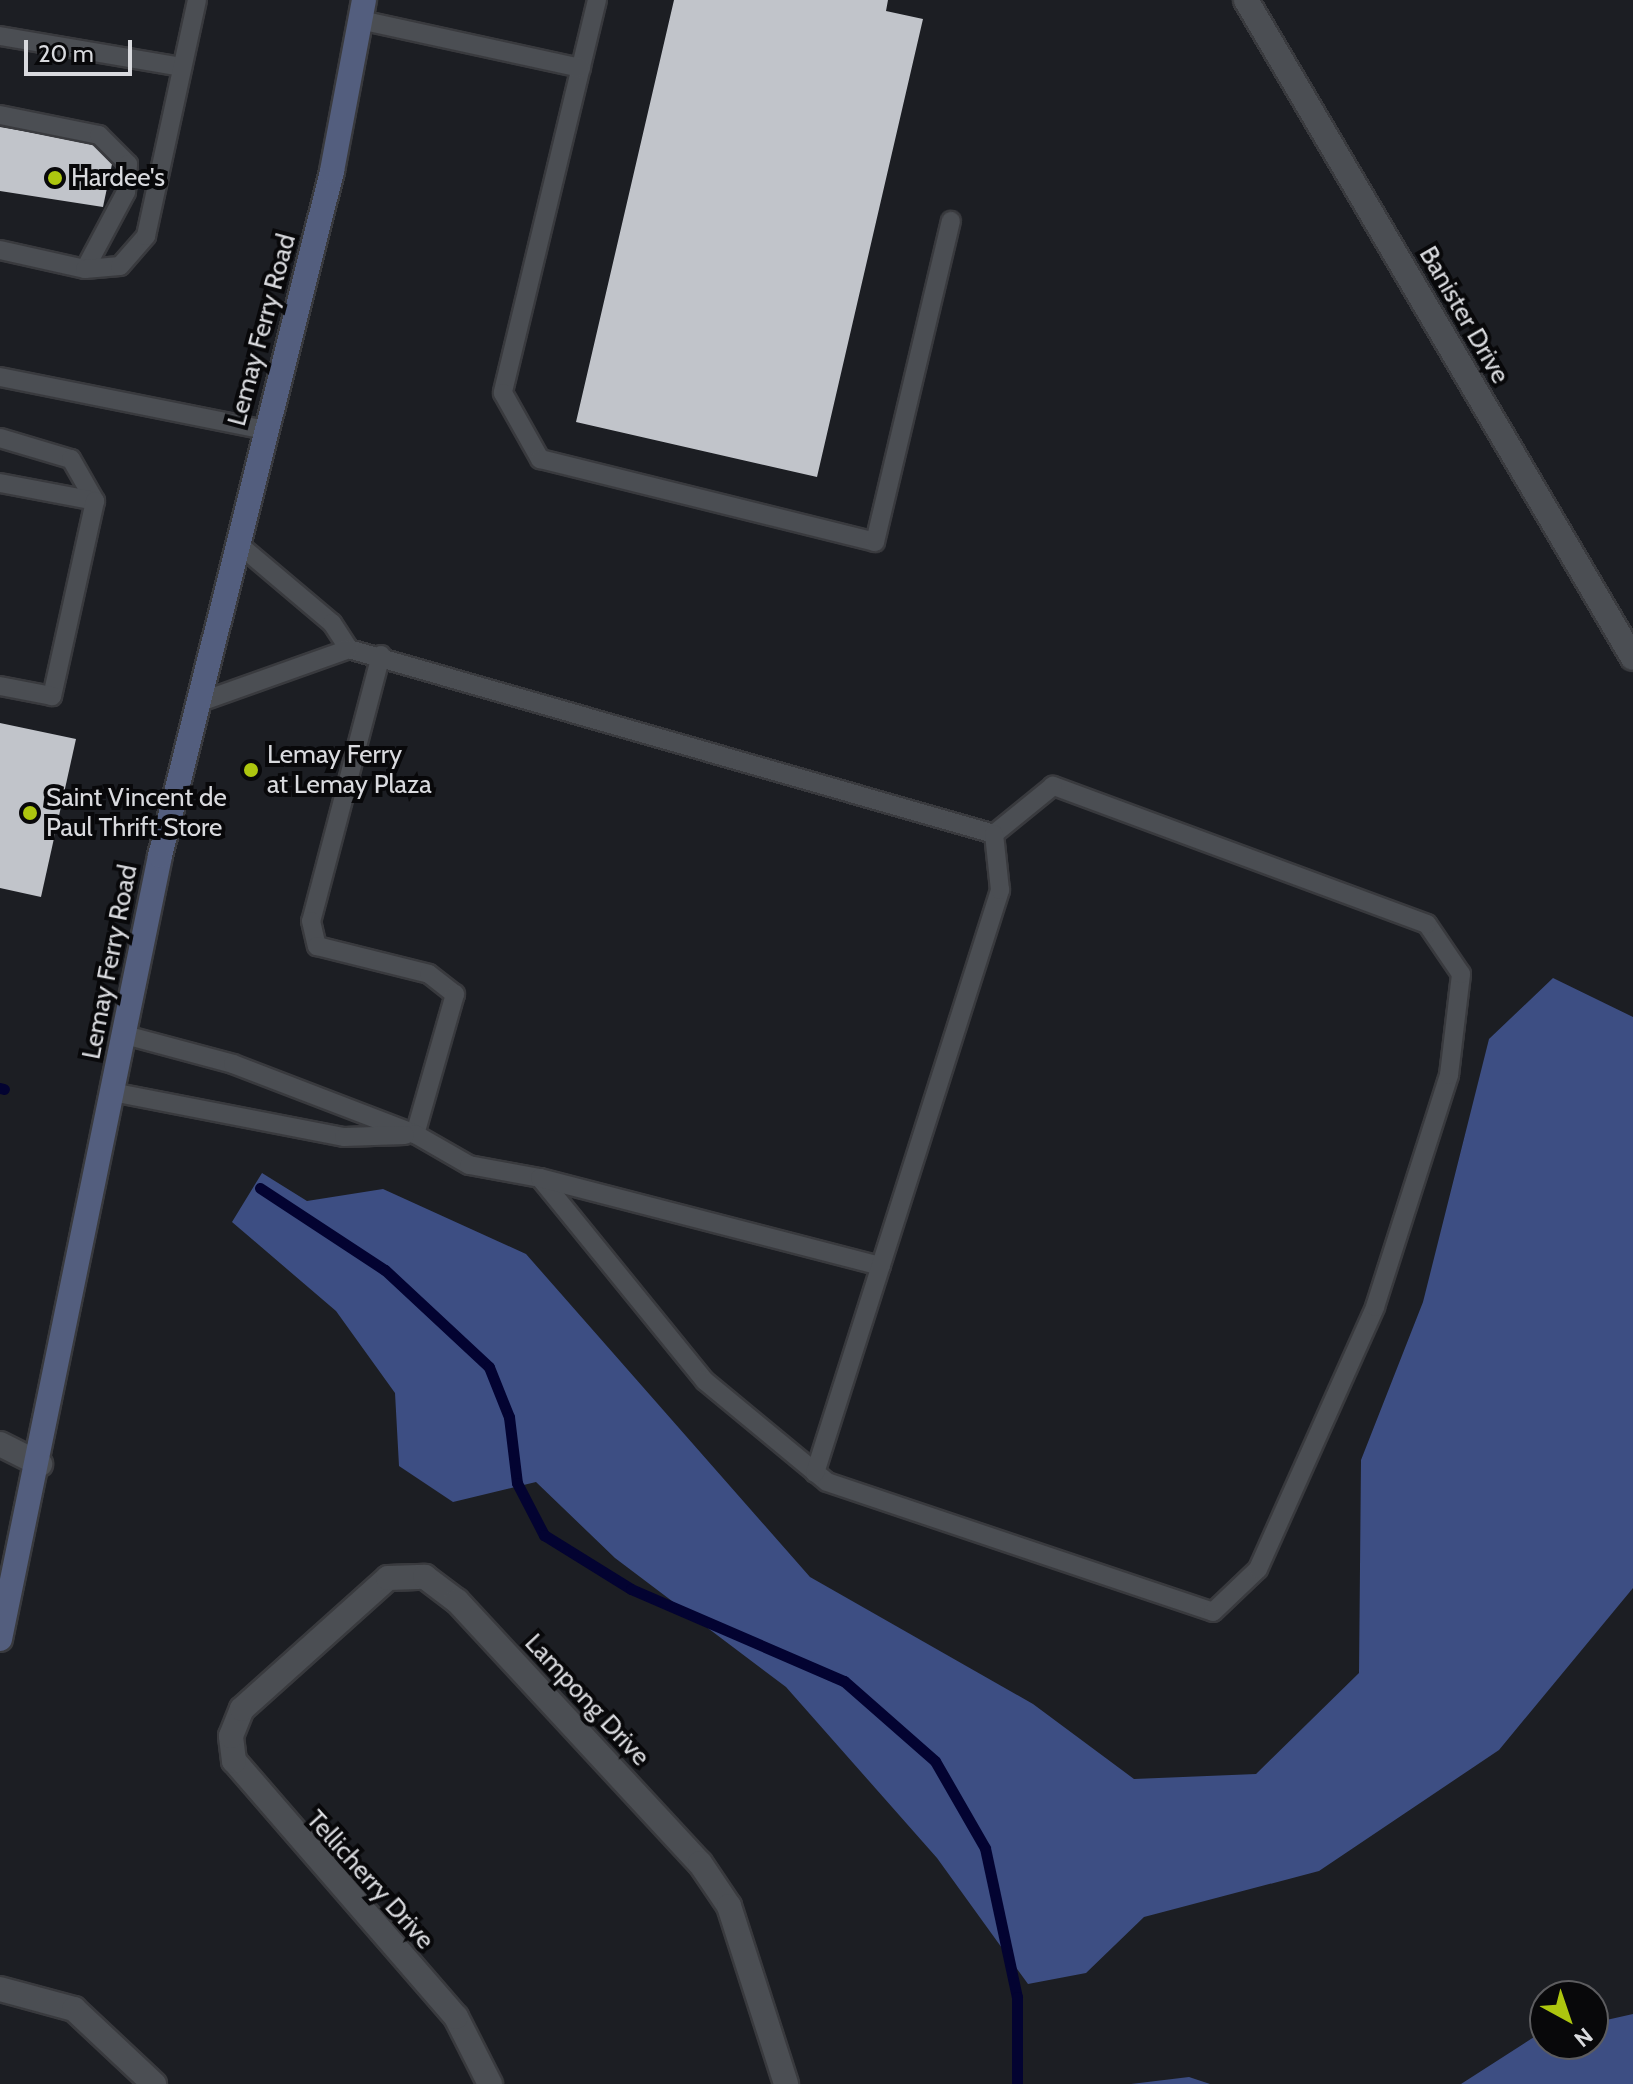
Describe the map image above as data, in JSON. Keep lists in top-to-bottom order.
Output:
{
  "streets": {
    "main road": ["Lemay Ferry Road"],
    "street": ["Banister Drive", "Lampong Drive", "Tellicherry Drive"]
  },
  "crossings": [
    ["Lampong Drive", "Tellicherry Drive"]
  ],
  "places": ["Hardee's", "Lemay Ferry at Lemay Plaza", "Saint Vincent de Paul Thrift Store"],
  "scale_bar": "20 m",
  "north": "bottom right"
}
